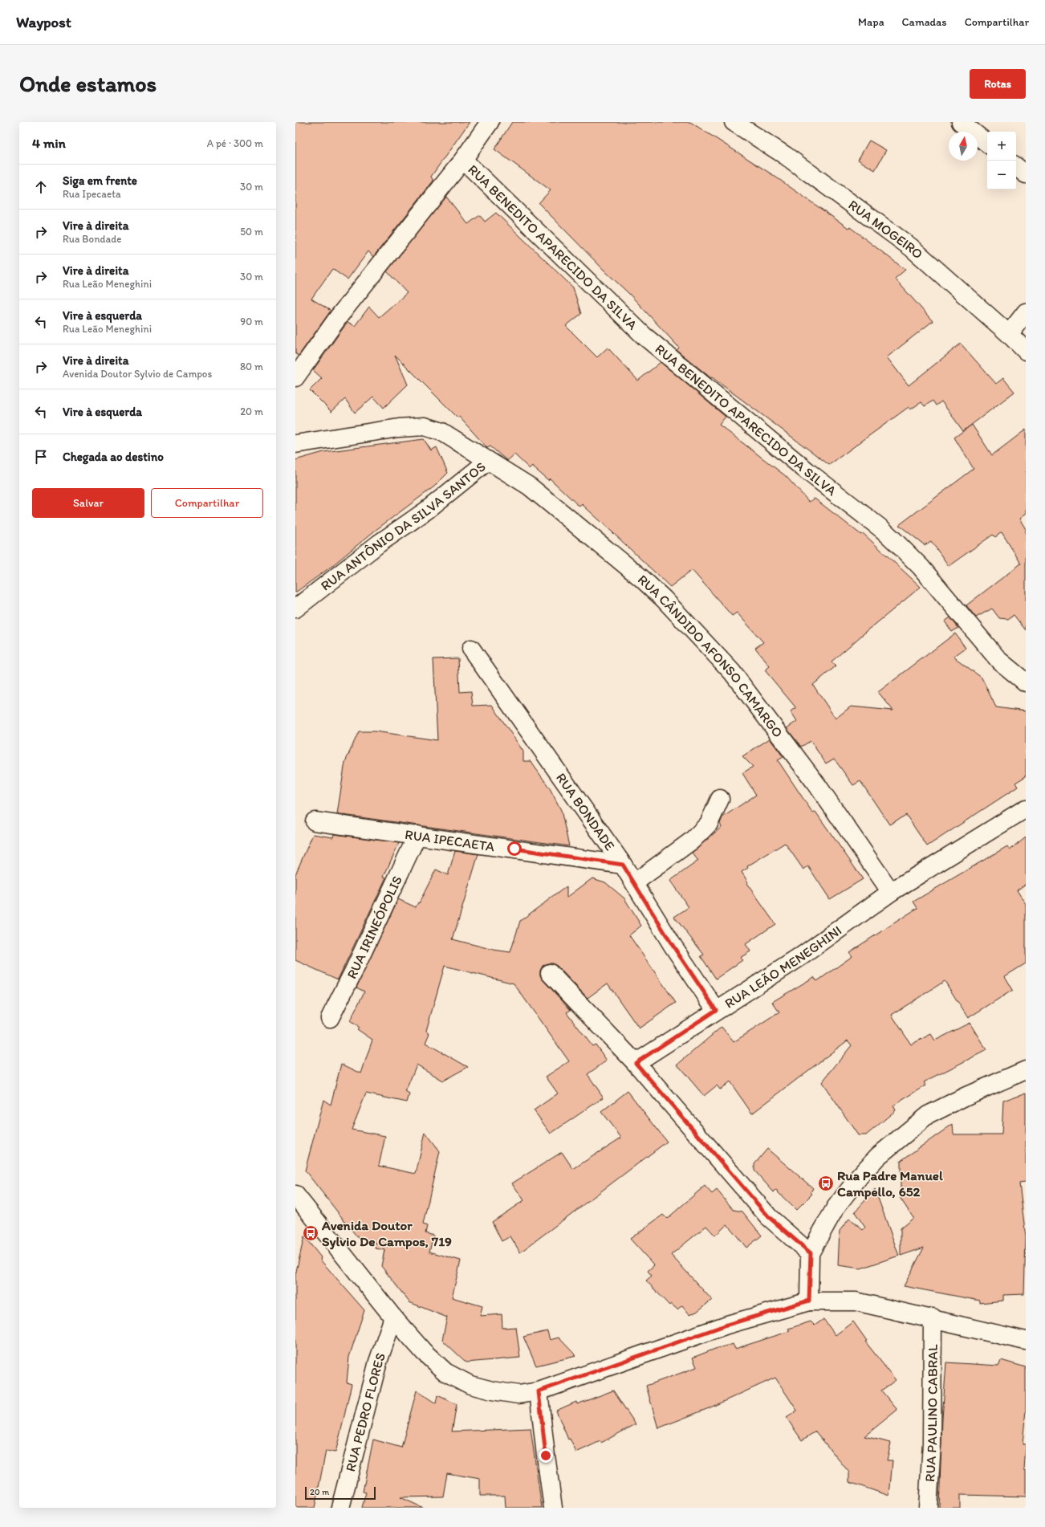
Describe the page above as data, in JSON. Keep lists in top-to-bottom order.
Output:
{
  "streets": {
    "street": [
      "RUA MOGEIRO",
      "RUA BENEDITO APARECIDO DA SILVA",
      "RUA ANTÔNIO DA SILVA SANTOS",
      "RUA CÂNDIDO AFONSO CAMARGO",
      "RUA BONDADE",
      "RUA IPECAETA",
      "RUA IRINEÓPOLIS",
      "RUA LEÃO MENEGHINI",
      "RUA PEDRO FLORES",
      "RUA PAULINO CABRAL"
    ]
  },
  "crossings": [
    ["RUA ANTÔNIO DA SILVA SANTOS", "RUA CÂNDIDO AFONSO CAMARGO"],
    ["RUA CÂNDIDO AFONSO CAMARGO", "RUA LEÃO MENEGHINI"],
    ["RUA BONDADE", "RUA IPECAETA"],
    ["RUA BONDADE", "RUA LEÃO MENEGHINI"],
    ["RUA IPECAETA", "RUA IRINEÓPOLIS"]
  ],
  "places": {
    "bus stop": ["Rua Padre Manuel Campello, 652", "Avenida Doutor Sylvio De Campos, 719"]
  },
  "scale_bar": "20 m",
  "north": "top",
  "page": {
    "header": "Waypost",
    "nav": ["Mapa", "Camadas", "Compartilhar"],
    "buttons": [
      "Rotas",
      ["Salvar", "Compartilhar"]
    ],
    "title": "Onde estamos",
    "heading": ["4 min", "A pé · 300 m"],
    "map_buttons": ["+", "−"],
    "list": [
      ["Siga em frente", "Rua Ipecaeta", "30 m"],
      ["Vire à direita", "Rua Bondade", "50 m"],
      ["Vire à direita", "Rua Leão Meneghini", "30 m"],
      ["Vire à esquerda", "Rua Leão Meneghini", "90 m"],
      ["Vire à direita", "Avenida Doutor Sylvio de Campos", "80 m"],
      ["Vire à esquerda", "20 m"],
      "Chegada ao destino"
    ],
    "scale": "20 m"
  }
}
